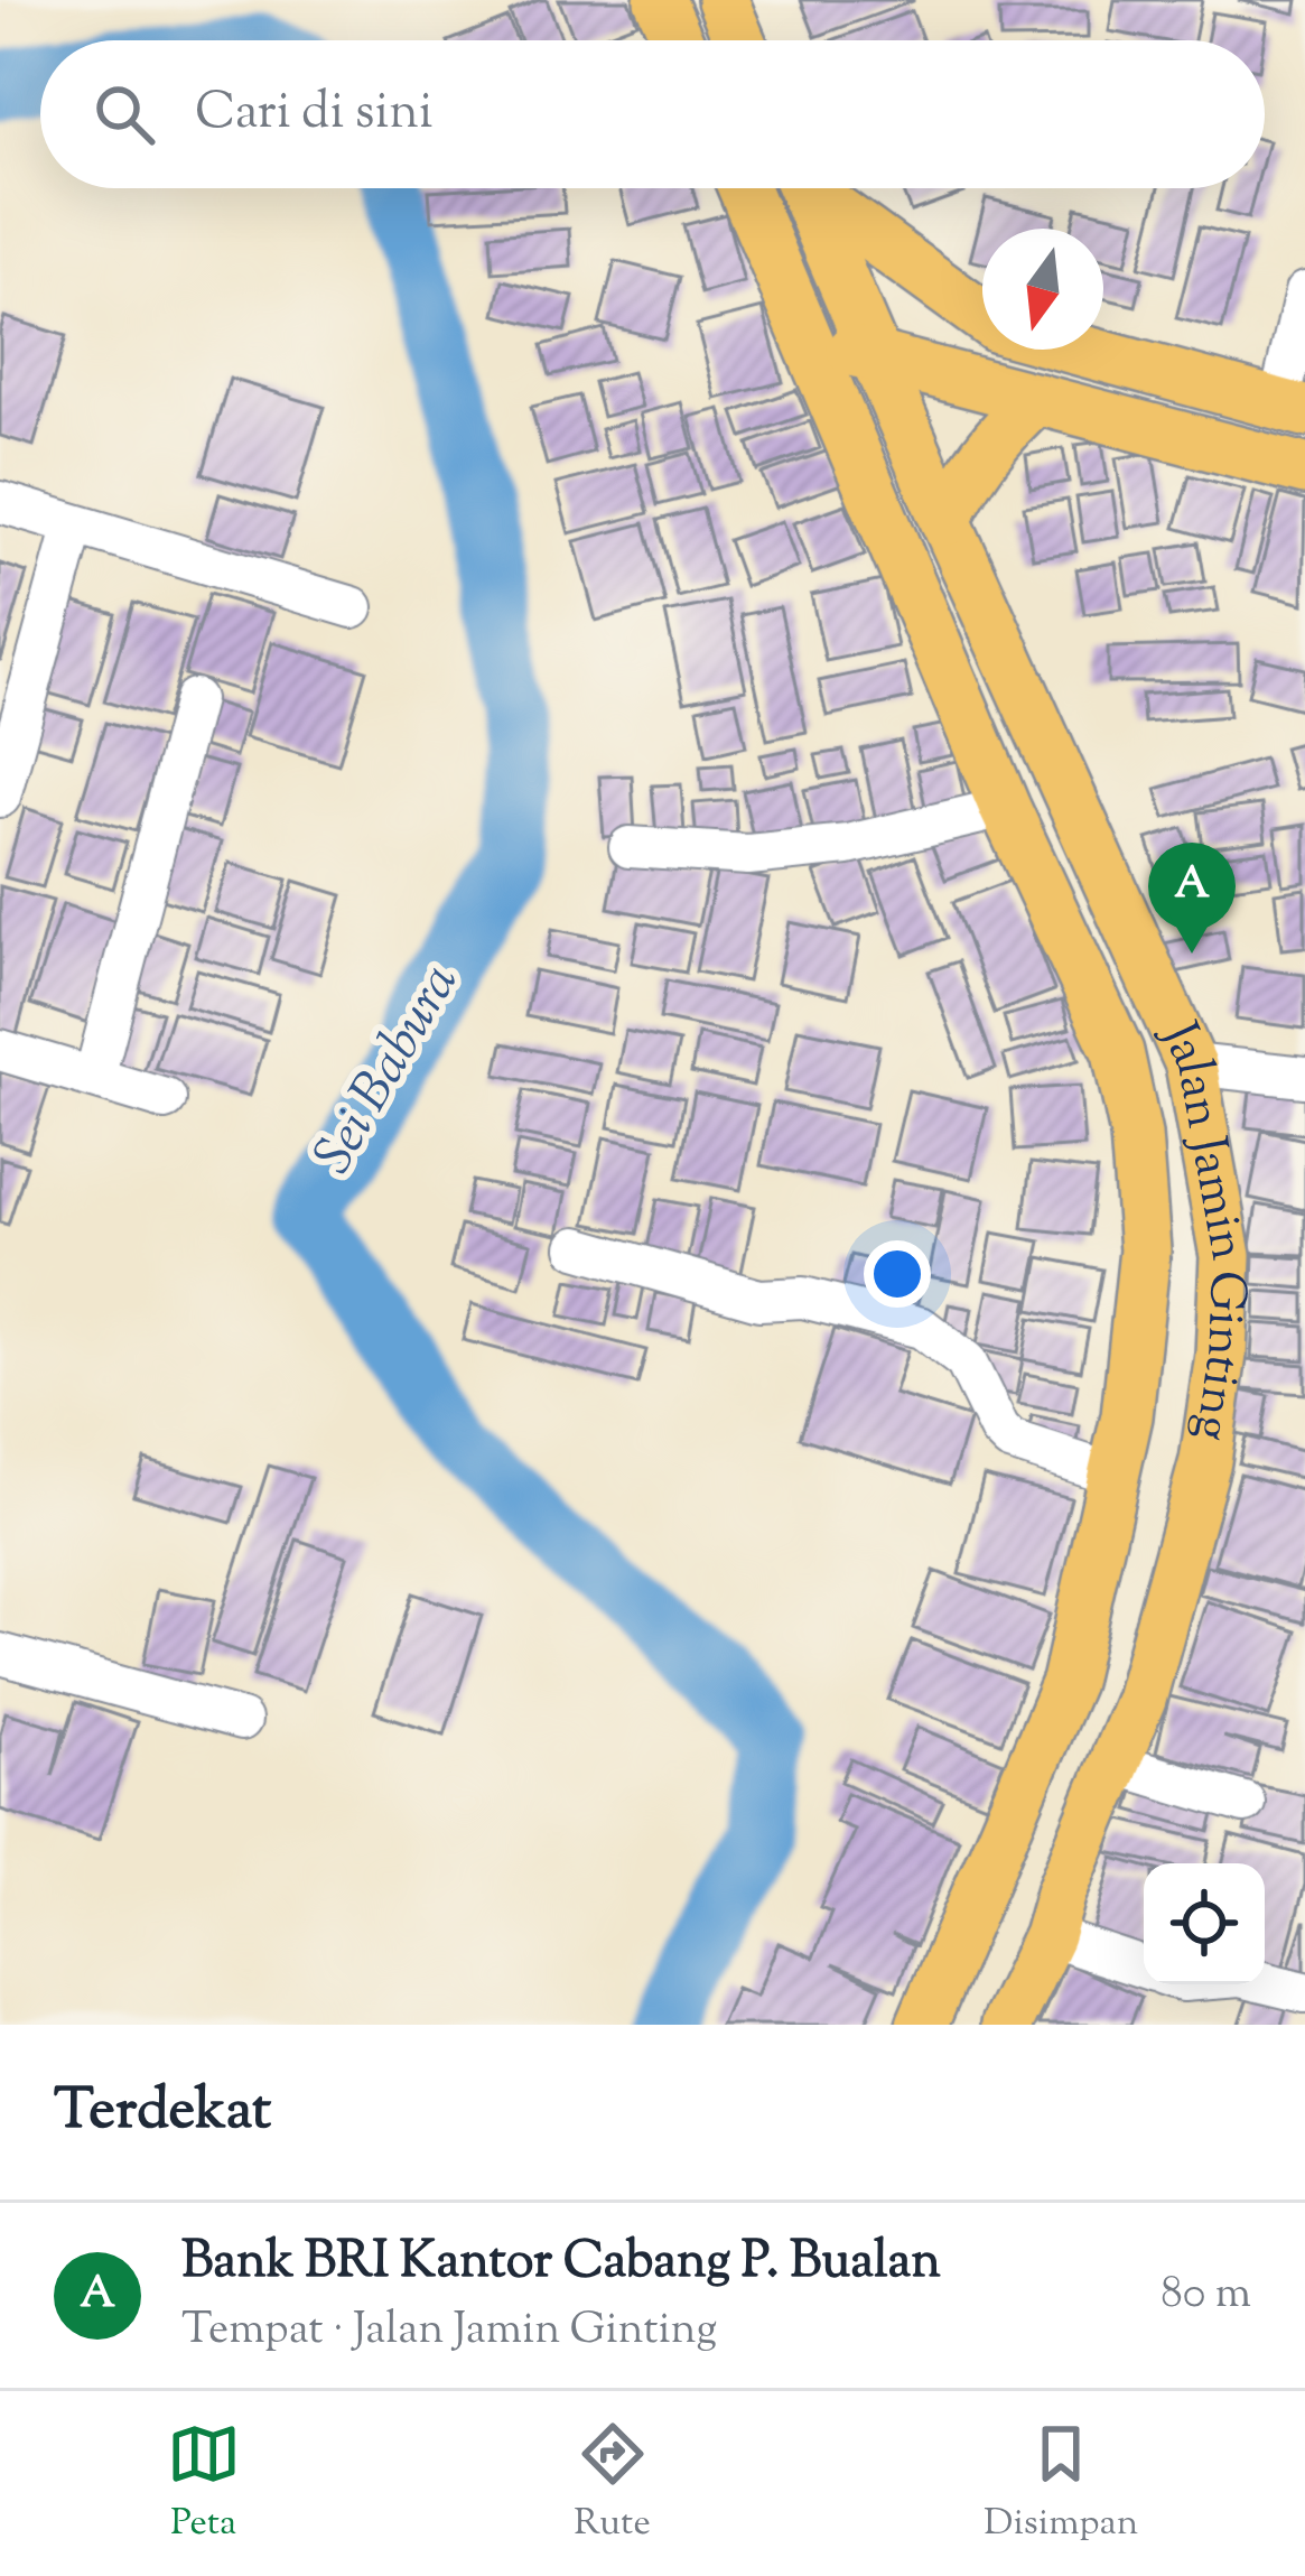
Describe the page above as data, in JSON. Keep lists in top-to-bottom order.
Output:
{
  "streets": {
    "main road": ["Jalan Jamin Ginting"]
  },
  "water": ["Sei Babura"],
  "north": "bottom",
  "page": {
    "search": "Cari di sini",
    "pins": "A",
    "heading": "Terdekat",
    "list": [
      {
        "mark": "A",
        "name": "Bank BRI Kantor Cabang P. Bualan",
        "note": "Tempat · Jalan Jamin Ginting",
        "value": "80 m"
      }
    ],
    "nav": ["Peta", "Rute", "Disimpan"]
  }
}
